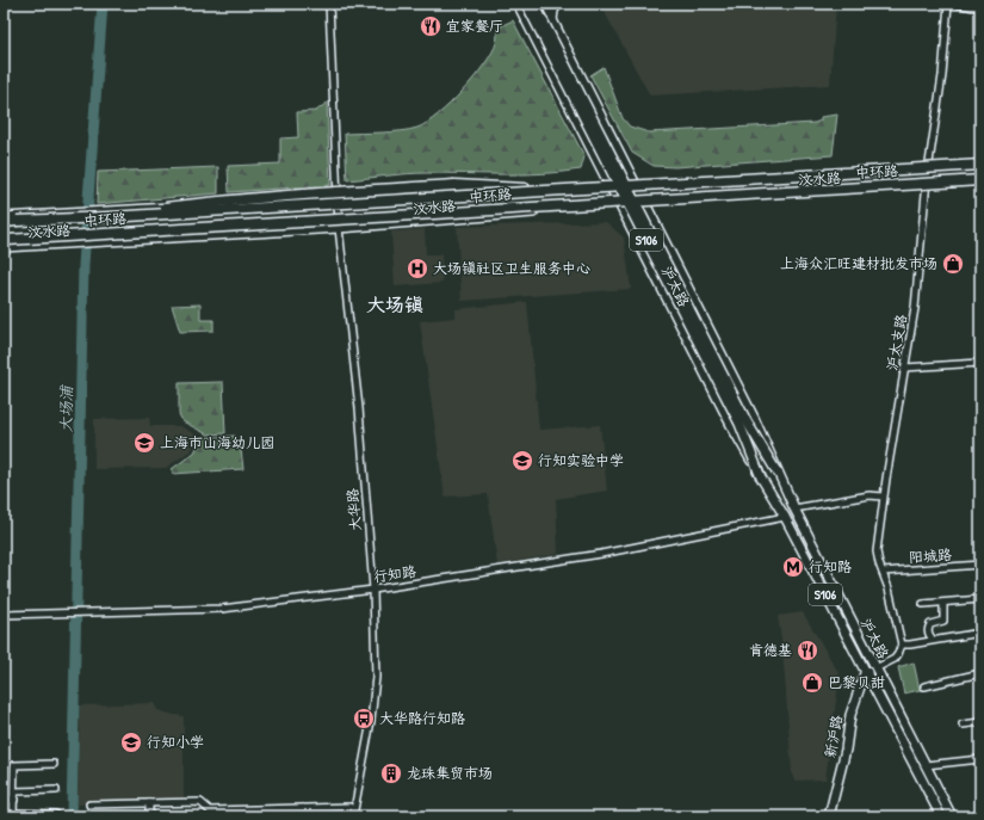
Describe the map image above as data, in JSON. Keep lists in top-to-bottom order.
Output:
{
  "streets": {
    "highway": ["中环路"],
    "main road": [
      "汶水路",
      "S106",
      "沪太路",
      "新沪路"
    ],
    "street": [
      "沪太支路",
      "大华路",
      "阳城路",
      "行知路"
    ]
  },
  "crossings": [
    ["中环路", "汶水路"],
    ["汶水路", "沪太路"],
    ["汶水路", "沪太支路"],
    ["汶水路", "大华路"],
    ["沪太路", "行知路"],
    ["沪太路", "新沪路"],
    ["沪太支路", "阳城路"],
    ["大华路", "行知路"]
  ],
  "districts": ["大场镇"],
  "water": ["大场浦"],
  "places": {
    "restaurant": ["宜家餐厅", "肯德基"],
    "shop": ["上海众汇旺建材批发市场", "巴黎贝甜"],
    "hospital": ["大场镇社区卫生服务中心"],
    "school or university": ["上海市山海幼儿园", "行知实验中学", "行知小学"],
    "metro station": ["行知路"],
    "bus stop": ["大华路行知路"],
    "building": ["龙珠集贸市场"]
  }
}
